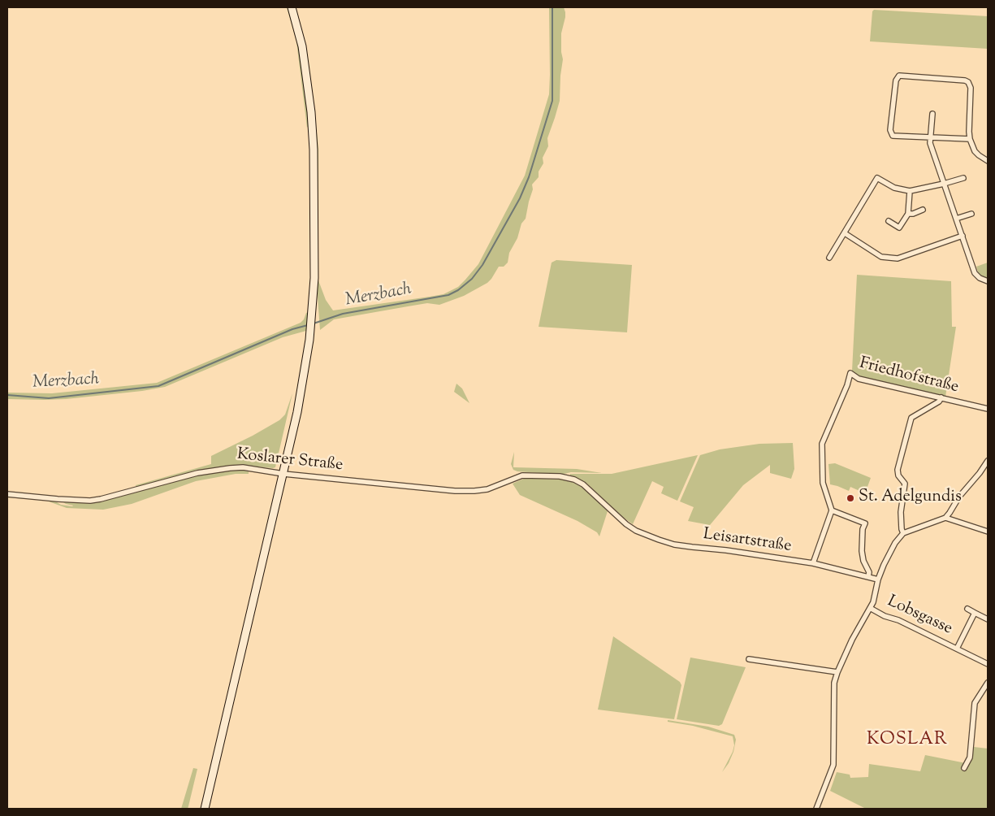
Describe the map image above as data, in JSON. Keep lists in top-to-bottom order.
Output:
{
  "streets": {
    "street": [
      "Friedhofstraße",
      "Koslarer Straße",
      "Leisartstraße",
      "Lobsgasse"
    ]
  },
  "crossings": [
    ["Koslarer Straße", "Leisartstraße"]
  ],
  "districts": ["KOSLAR"],
  "water": ["Merzbach"],
  "places": ["St. Adelgundis"]
}
